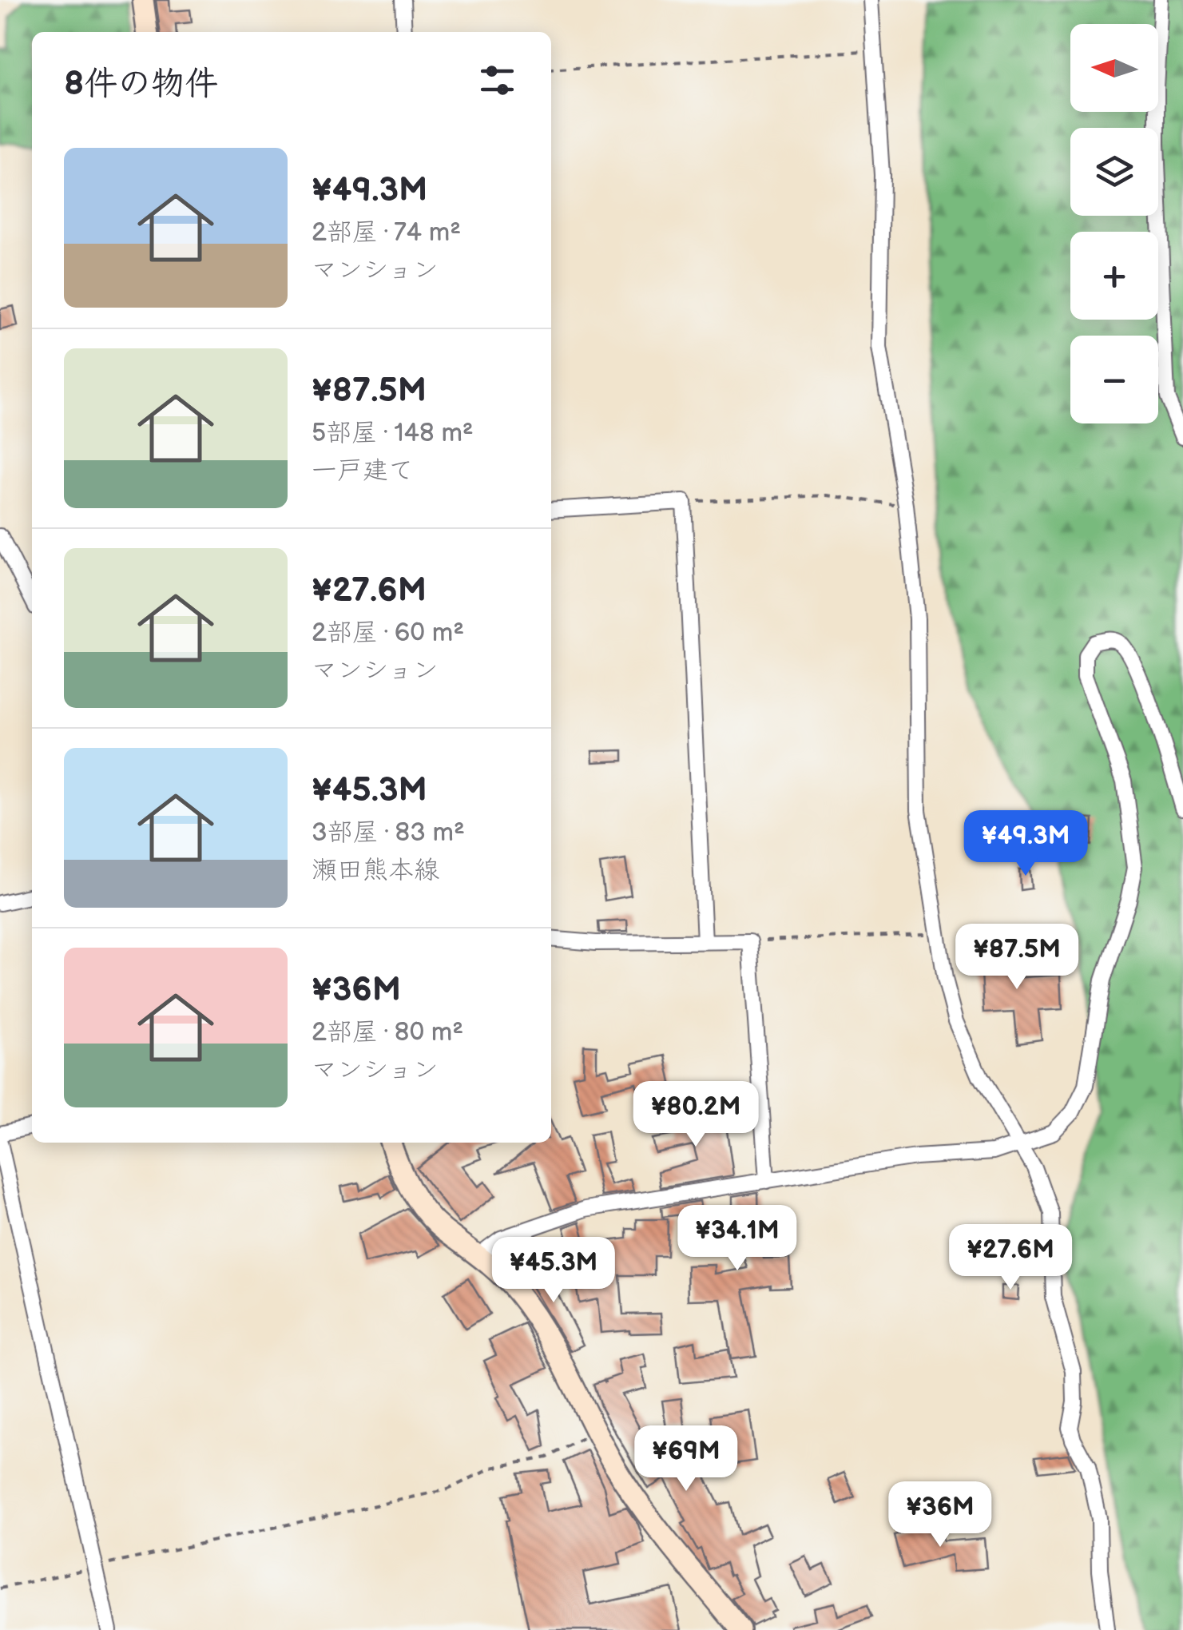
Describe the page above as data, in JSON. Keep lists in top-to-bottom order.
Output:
{
  "north": "left",
  "page": {
    "map_buttons": ["+", "−"],
    "heading": "8件の物件",
    "list": [
      {
        "name": "¥49.3M",
        "note": "2部屋 · 74 m² · マンション"
      },
      {
        "name": "¥87.5M",
        "note": "5部屋 · 148 m² · 一戸建て"
      },
      {
        "name": "¥27.6M",
        "note": "2部屋 · 60 m² · マンション"
      },
      {
        "name": "¥45.3M",
        "note": "3部屋 · 83 m² · 瀬田熊本線"
      },
      {
        "name": "¥36M",
        "note": "2部屋 · 80 m² · マンション"
      }
    ],
    "price": [
      "¥49.3M",
      "¥87.5M",
      "¥80.2M",
      "¥34.1M",
      "¥27.6M",
      "¥45.3M",
      "¥69M",
      "¥36M"
    ]
  }
}
